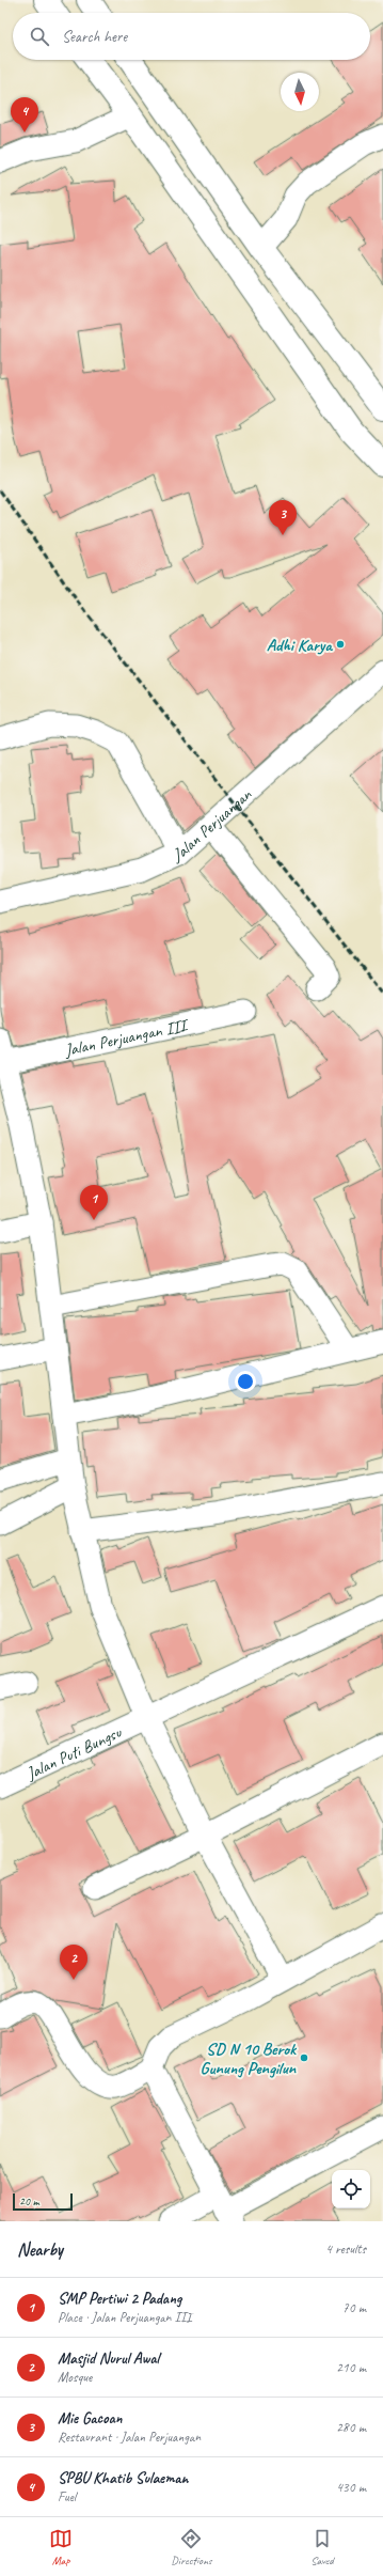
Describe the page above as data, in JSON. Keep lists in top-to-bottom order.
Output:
{
  "streets": {
    "street": ["Jalan Perjuangan", "Jalan Perjuangan III", "Jalan Puti Bungsu"]
  },
  "places": ["Adhi Karya", "SD N 10 Berok Gunung Pengilun"],
  "scale_bar": "20 m",
  "north": "bottom",
  "page": {
    "search": "Search here",
    "pins": [
      "4",
      "3",
      "1",
      "2"
    ],
    "scale": "20 m",
    "heading": ["Nearby", "4 results"],
    "list": [
      {
        "mark": "1",
        "name": "SMP Pertiwi 2 Padang",
        "note": "Place · Jalan Perjuangan III",
        "value": "70 m"
      },
      {
        "mark": "2",
        "name": "Masjid Nurul Awal",
        "note": "Mosque",
        "value": "210 m"
      },
      {
        "mark": "3",
        "name": "Mie Gacoan",
        "note": "Restaurant · Jalan Perjuangan",
        "value": "280 m"
      },
      {
        "mark": "4",
        "name": "SPBU Khatib Sulaeman",
        "note": "Fuel",
        "value": "430 m"
      }
    ],
    "nav": ["Map", "Directions", "Saved"]
  }
}
